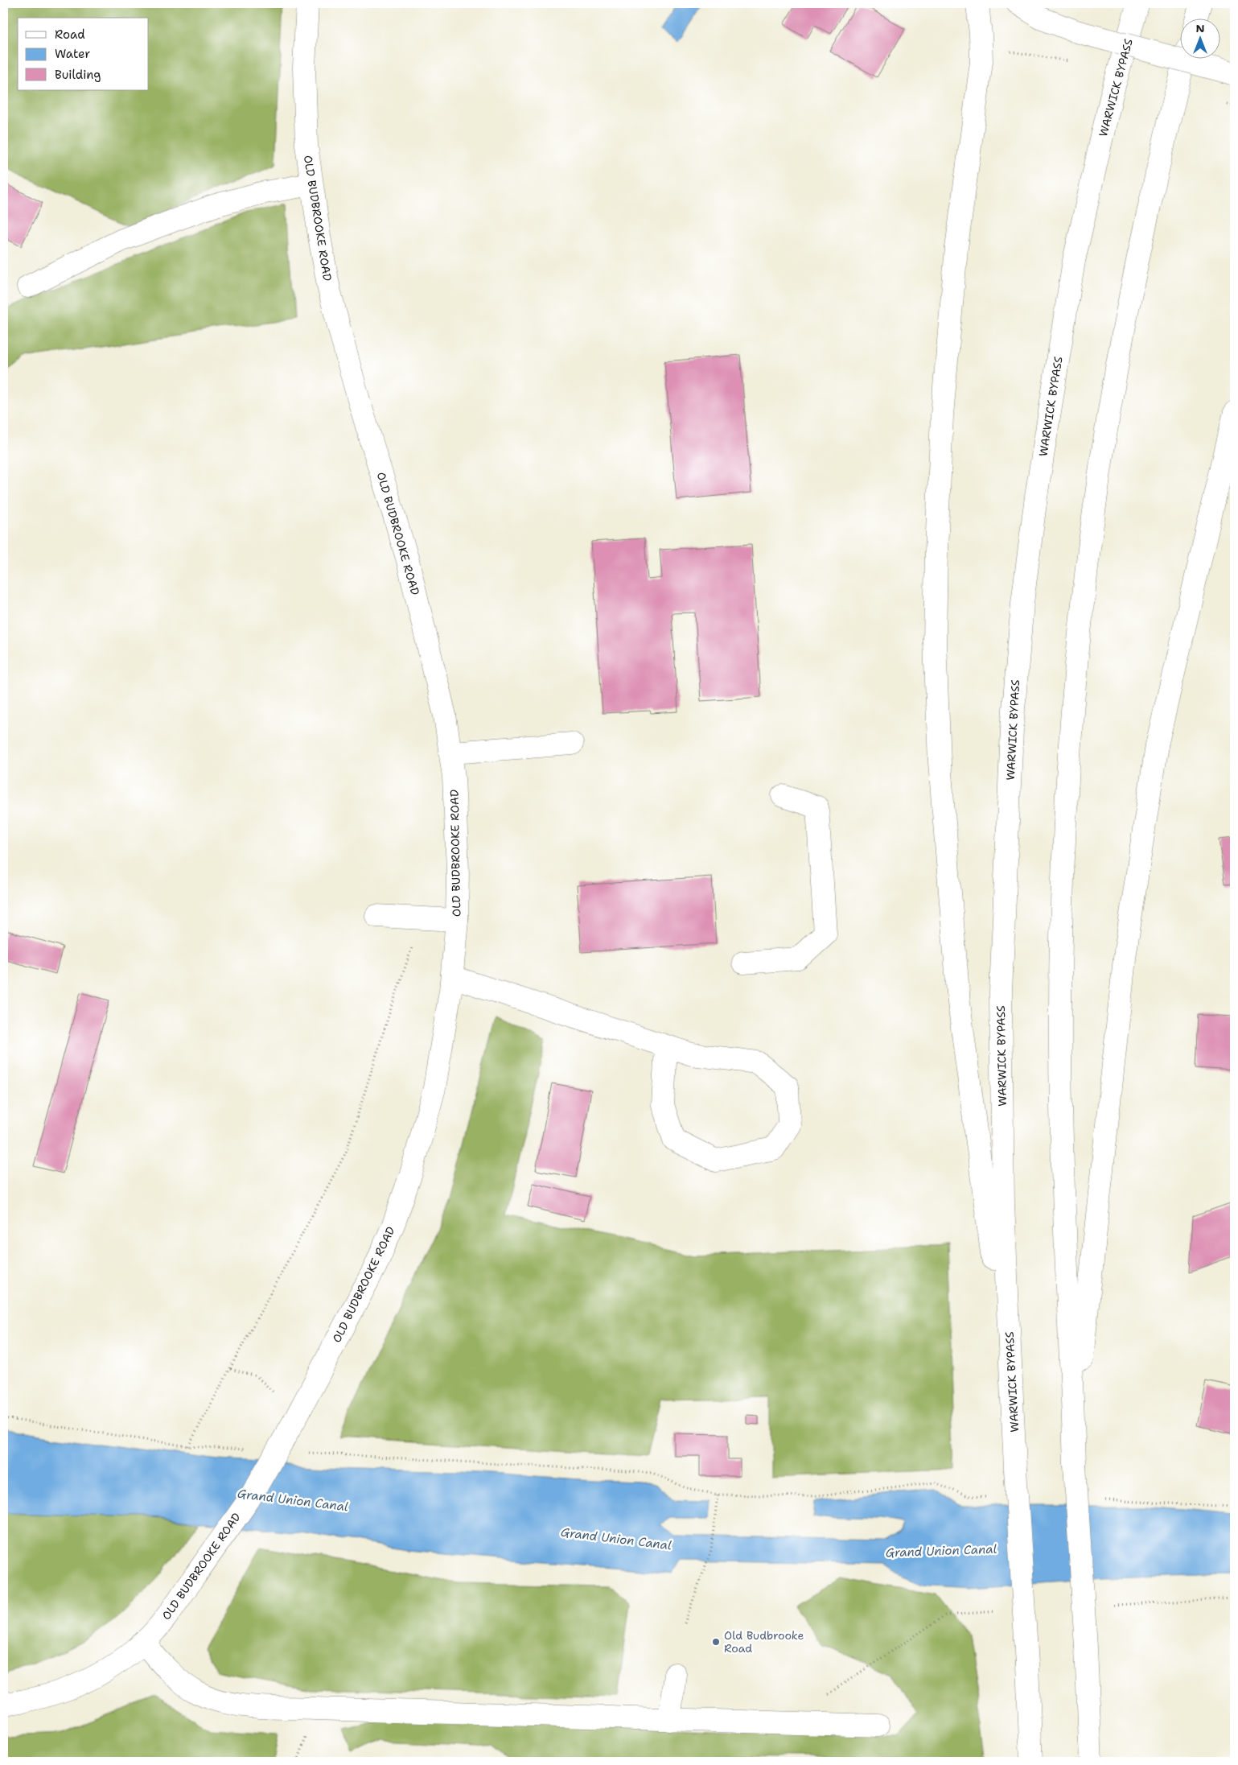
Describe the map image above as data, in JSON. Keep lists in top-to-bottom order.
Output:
{
  "streets": {
    "main road": ["WARWICK BYPASS", "OLD BUDBROOKE ROAD"]
  },
  "water": ["Grand Union Canal"],
  "places": ["Old Budbrooke Road"],
  "legend": ["Road", "Water", "Building"],
  "north": "top"
}
